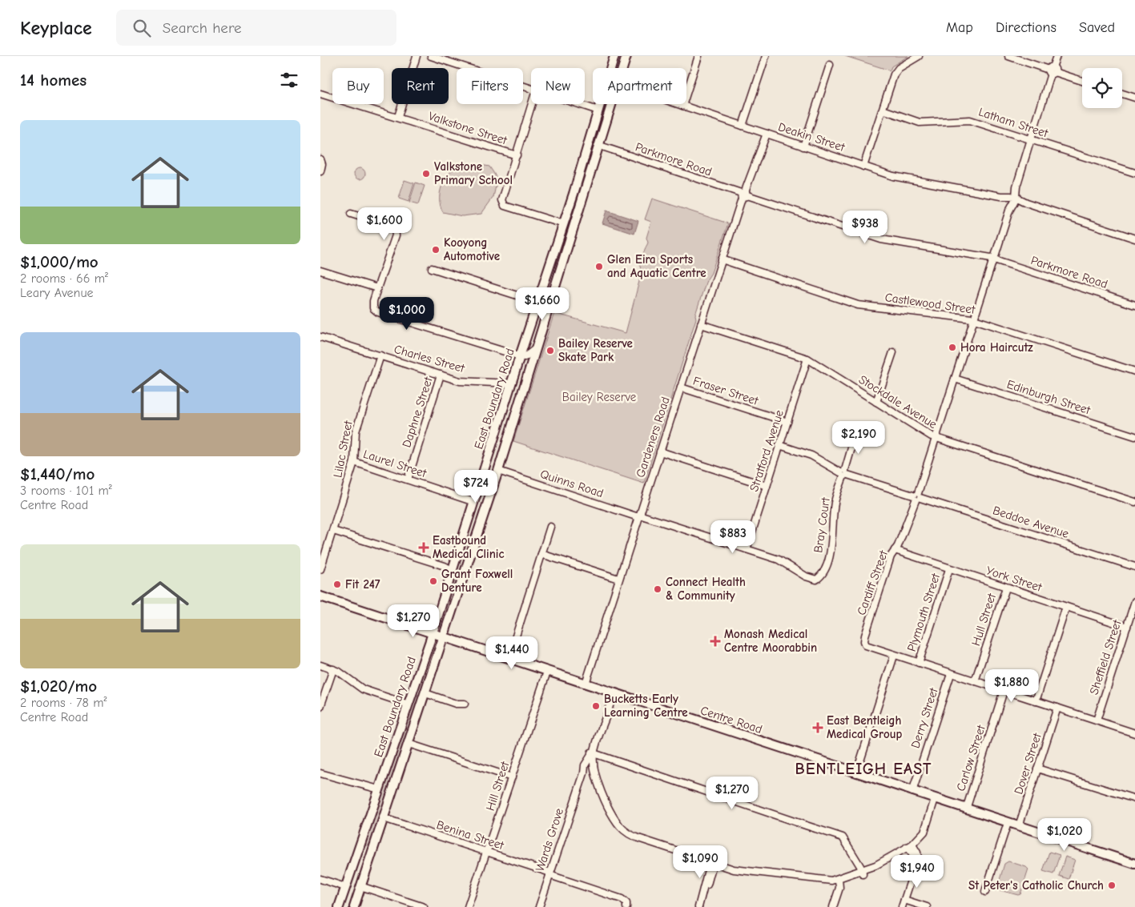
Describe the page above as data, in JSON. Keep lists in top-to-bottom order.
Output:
{
  "streets": {
    "main road": ["East Boundary Road", "Centre Road"],
    "street": [
      "Latham Street",
      "Valkstone Street",
      "Deakin Street",
      "Parkmore Road",
      "Castlewood Street",
      "Charles Street",
      "Fraser Street",
      "Edinburgh Street",
      "Stockdale Avenue",
      "Daphne Street",
      "Gardeners Road",
      "Lilac Street",
      "Stratford Avenue",
      "Laurel Street",
      "Quinns Road",
      "Beddoe Avenue",
      "Bray Court",
      "York Street",
      "Cardiff Street",
      "Plymouth Street",
      "Hull Street",
      "Sheffield Street",
      "Derry Street",
      "Carlow Street",
      "Dover Street",
      "Hill Street",
      "Benina Street",
      "Wards Grove"
    ]
  },
  "crossings": [
    ["Deakin Street", "Gardeners Road"],
    ["Deakin Street", "Cardiff Street"],
    ["Parkmore Road", "East Boundary Road"],
    ["Parkmore Road", "Gardeners Road"],
    ["Parkmore Road", "Cardiff Street"],
    ["Castlewood Street", "Gardeners Road"],
    ["Castlewood Street", "Cardiff Street"],
    ["Charles Street", "East Boundary Road"],
    ["Charles Street", "Daphne Street"],
    ["Charles Street", "Lilac Street"],
    ["Fraser Street", "Gardeners Road"],
    ["Fraser Street", "Stratford Avenue"],
    ["Edinburgh Street", "Cardiff Street"],
    ["East Boundary Road", "Laurel Street"],
    ["East Boundary Road", "Quinns Road"],
    ["East Boundary Road", "Centre Road"],
    ["East Boundary Road", "Benina Street"],
    ["Stockdale Avenue", "Gardeners Road"],
    ["Stockdale Avenue", "Stratford Avenue"],
    ["Stockdale Avenue", "Cardiff Street"],
    ["Daphne Street", "Laurel Street"],
    ["Gardeners Road", "Quinns Road"],
    ["Gardeners Road", "Centre Road"],
    ["Lilac Street", "Laurel Street"],
    ["Stratford Avenue", "Quinns Road"],
    ["Stratford Avenue", "Beddoe Avenue"],
    ["Quinns Road", "Bray Court"],
    ["Beddoe Avenue", "Bray Court"],
    ["Beddoe Avenue", "Cardiff Street"],
    ["York Street", "Cardiff Street"],
    ["York Street", "Plymouth Street"],
    ["York Street", "Hull Street"],
    ["York Street", "Sheffield Street"],
    ["Cardiff Street", "Plymouth Street"],
    ["Cardiff Street", "Hull Street"],
    ["Cardiff Street", "Sheffield Street"],
    ["Cardiff Street", "Derry Street"],
    ["Cardiff Street", "Carlow Street"],
    ["Cardiff Street", "Dover Street"],
    ["Derry Street", "Centre Road"],
    ["Centre Road", "Carlow Street"],
    ["Centre Road", "Dover Street"],
    ["Centre Road", "Hill Street"],
    ["Hill Street", "Benina Street"],
    ["Benina Street", "Wards Grove"]
  ],
  "districts": ["BENTLEIGH EAST"],
  "parks": ["Bailey Reserve"],
  "places": {
    "other": [
      "Valkstone Primary School",
      "Kooyong Automotive",
      "Glen Eira Sports and Aquatic Centre",
      "Hora Haircutz",
      "Bailey Reserve Skate Park",
      "Grant Foxwell Denture",
      "Fit 247",
      "Connect Health & Community",
      "Bucketts Early Learning Centre",
      "St Peter's Catholic Church"
    ],
    "health": ["Eastbound Medical Clinic", "Monash Medical Centre Moorabbin", "East Bentleigh Medical Group"]
  },
  "page": {
    "header": "Keyplace",
    "search": "Search here",
    "nav": ["Map", "Directions", "Saved"],
    "heading": "14 homes",
    "chip": [
      "Buy",
      "Rent",
      "Filters",
      "New",
      "Apartment"
    ],
    "list": [
      {
        "name": "$1,000/mo",
        "note": "2 rooms · 66 m² · Leary Avenue"
      },
      {
        "name": "$1,440/mo",
        "note": "3 rooms · 101 m² · Centre Road"
      },
      {
        "name": "$1,020/mo",
        "note": "2 rooms · 78 m² · Centre Road"
      }
    ],
    "price": [
      "$1,600",
      "$938",
      "$1,660",
      "$1,000",
      "$2,190",
      "$724",
      "$883",
      "$1,270",
      "$1,440",
      "$1,880",
      "$1,270",
      "$1,020",
      "$1,090",
      "$1,940"
    ]
  }
}
